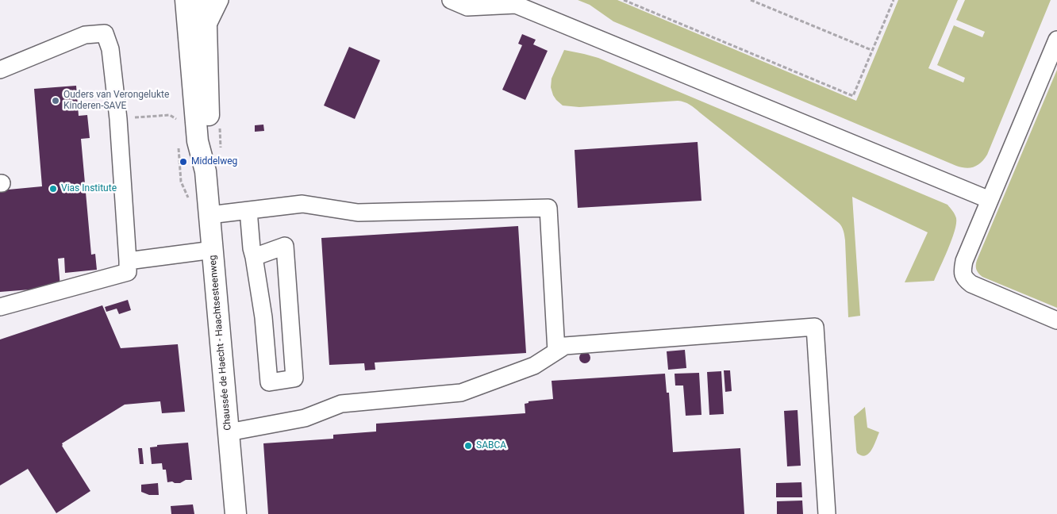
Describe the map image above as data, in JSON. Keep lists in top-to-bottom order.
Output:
{
  "streets": {
    "main road": ["Chaussée de Haecht - Haachtsesteenweg"]
  },
  "places": [
    "Ouders van Verongelukte Kinderen-SAVE",
    "Middelweg",
    "Vias Institute",
    "SABCA"
  ]
}
